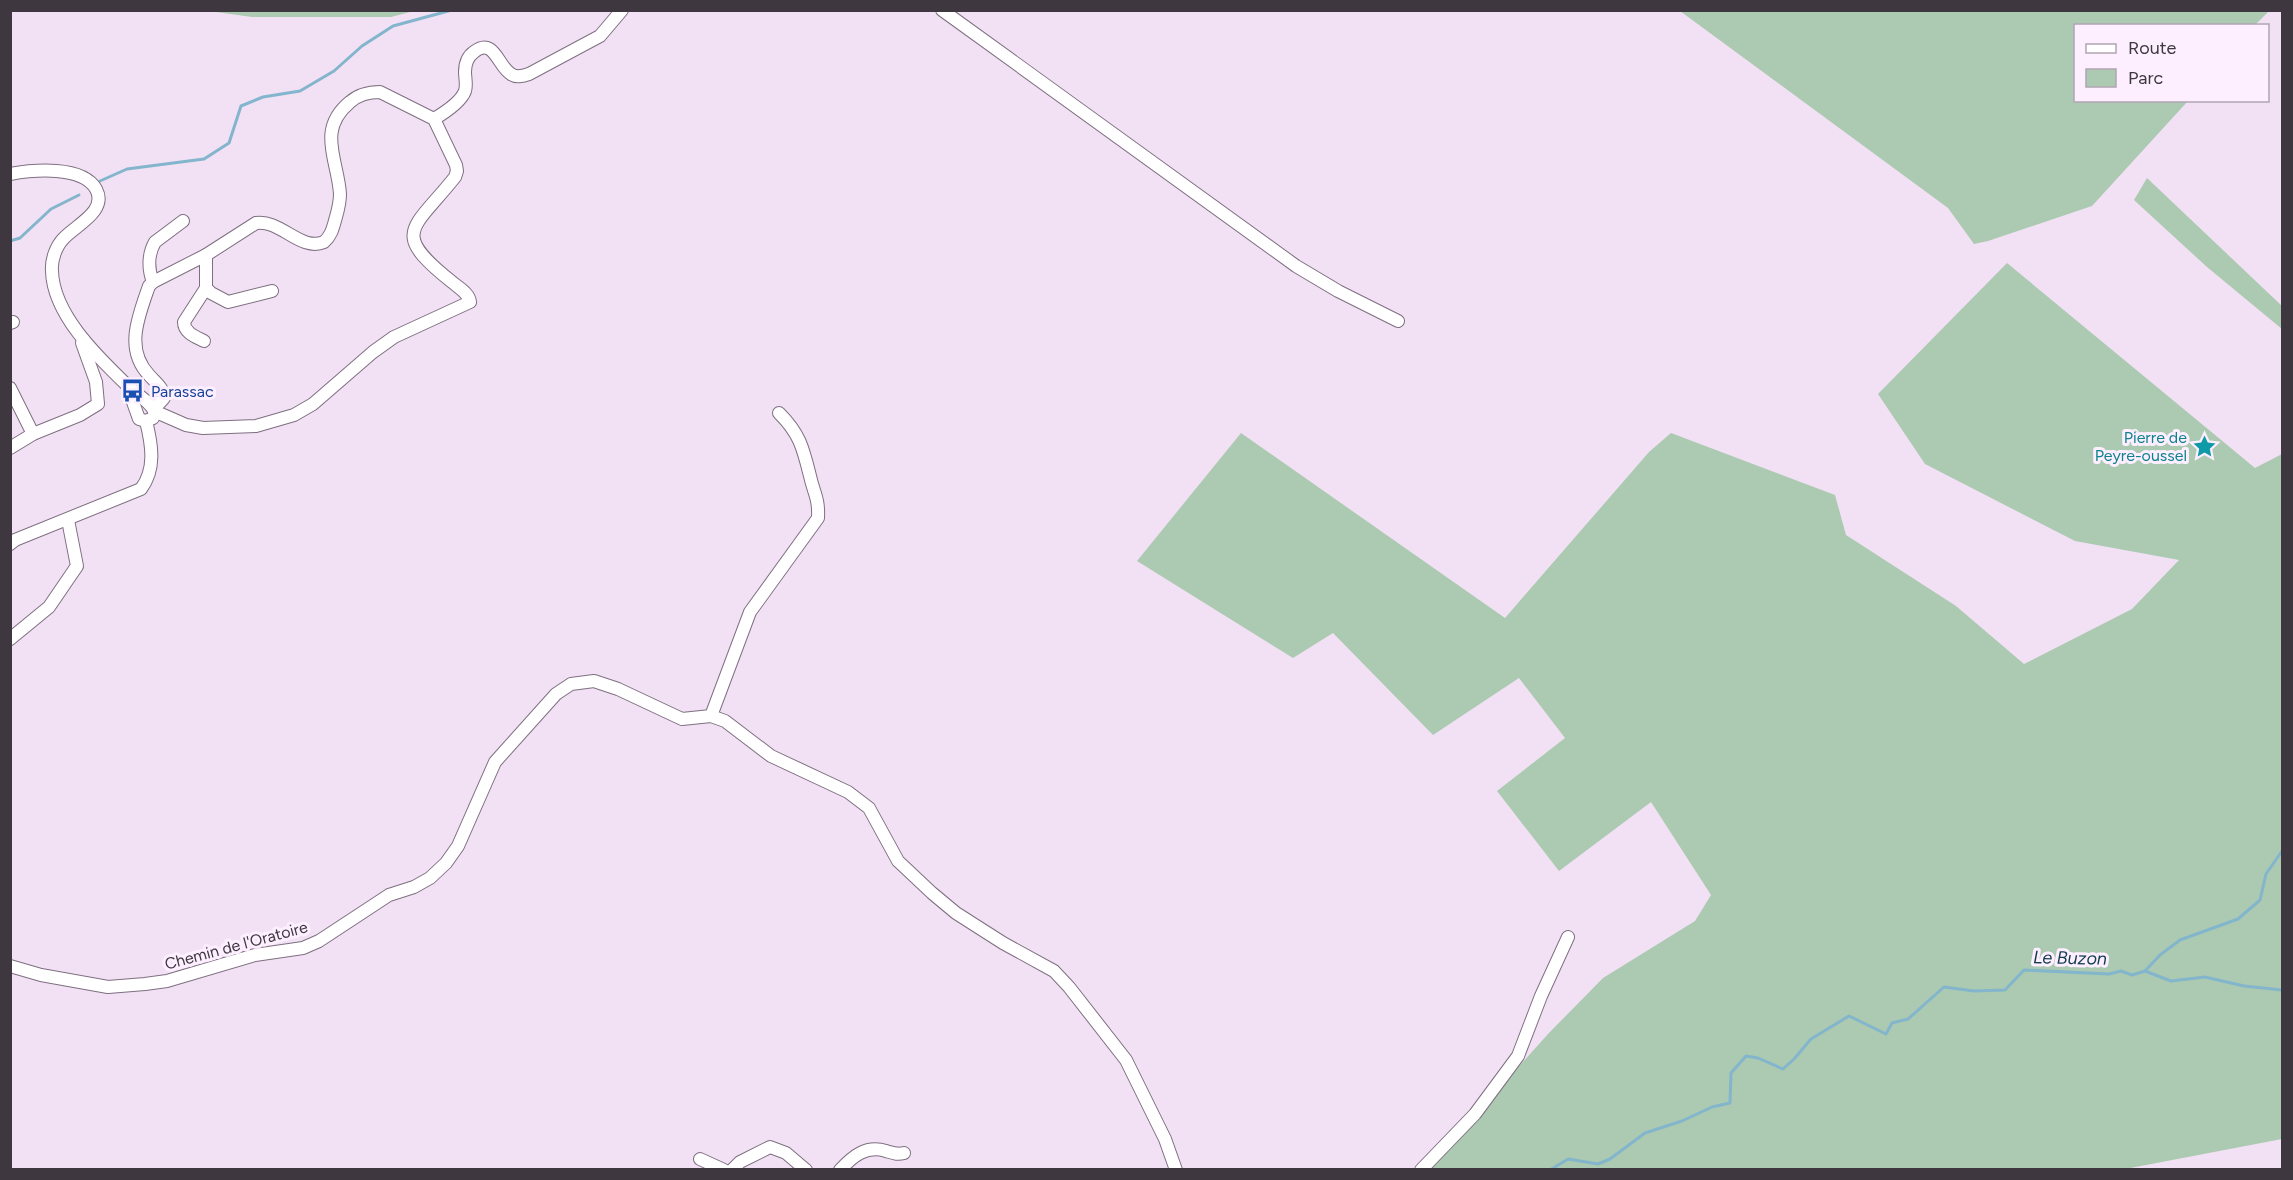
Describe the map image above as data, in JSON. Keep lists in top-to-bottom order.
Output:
{
  "streets": {
    "street": ["Chemin de l'Oratoire"]
  },
  "water": ["Le Buzon"],
  "places": {
    "bus stop": ["Parassac"],
    "place": ["Pierre de Peyre-oussel"]
  },
  "legend": ["Route", "Parc"]
}
